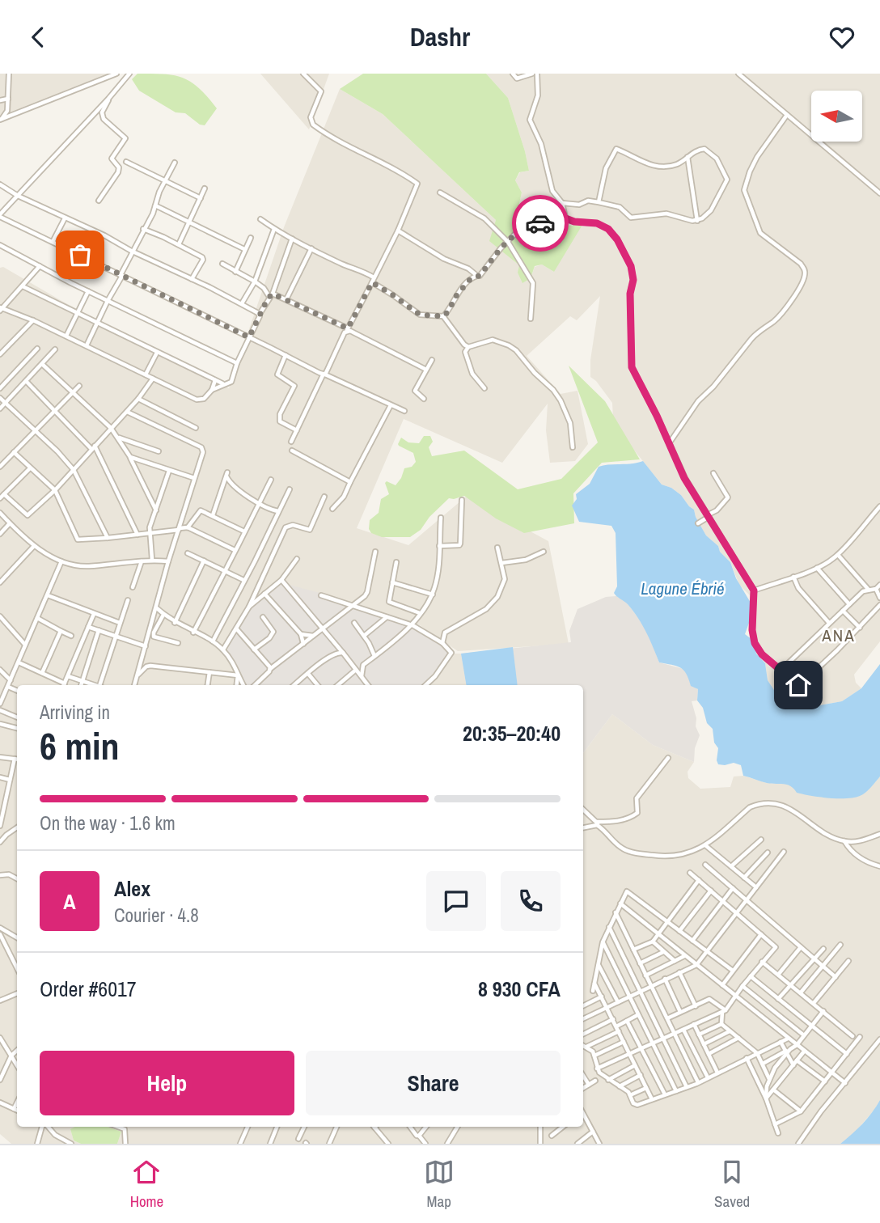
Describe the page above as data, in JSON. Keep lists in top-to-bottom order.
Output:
{
  "districts": ["ANA"],
  "water": ["Lagune Ébrié"],
  "north": "left",
  "page": {
    "header": "Dashr",
    "heading": ["6 min", "Arriving in", "20:35–20:40"],
    "panel": [
      "Alex",
      "Courier · 4.8",
      "Order #6017",
      "8 930 CFA"
    ],
    "bar": "On the way · 1.6 km",
    "round": "A",
    "buttons": ["Help", "Share"],
    "tabs": ["Home", "Map", "Saved"]
  }
}
